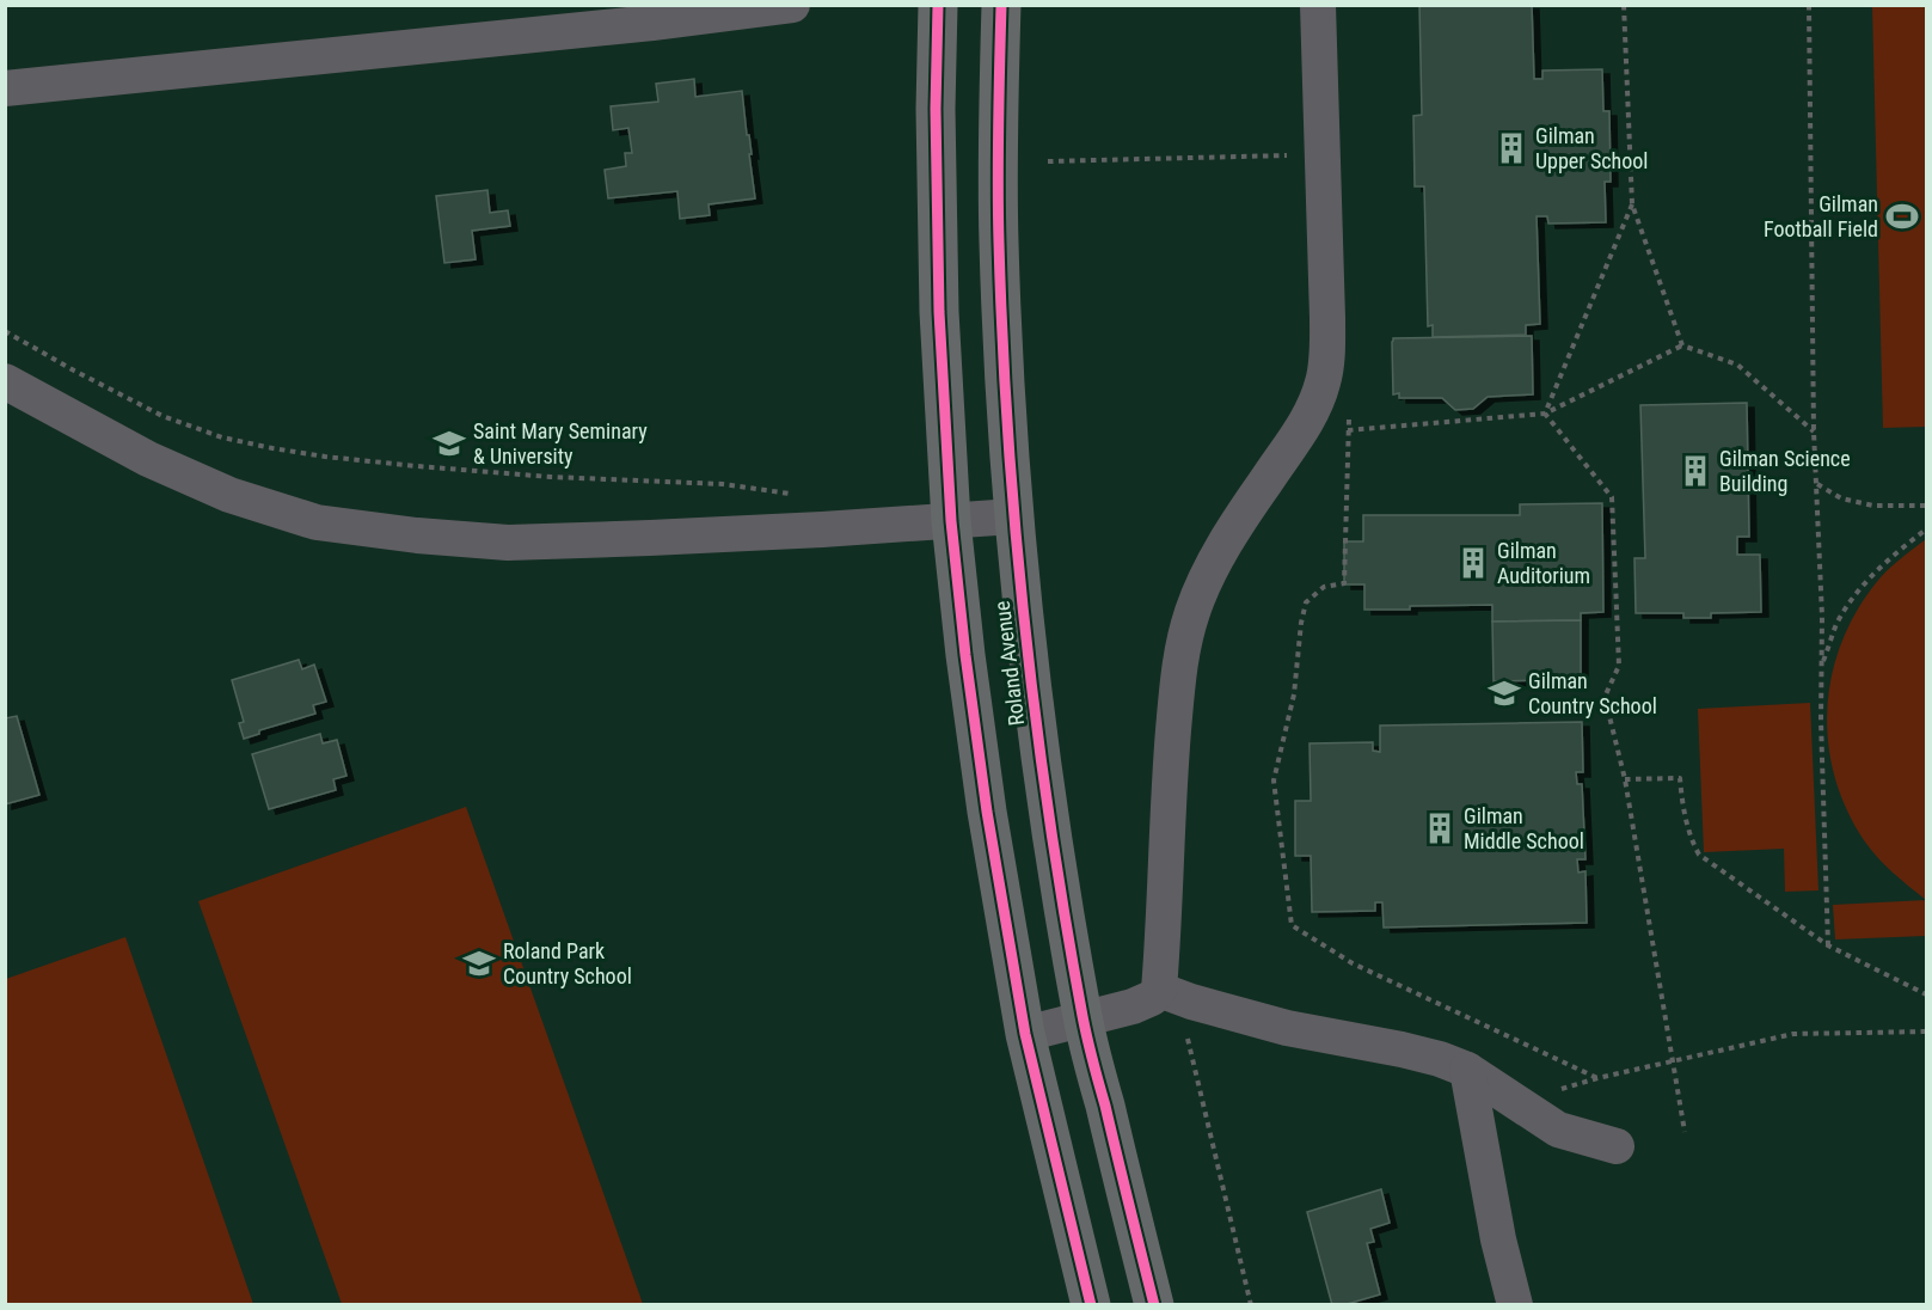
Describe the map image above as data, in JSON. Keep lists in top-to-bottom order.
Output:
{
  "streets": {
    "main road": ["Roland Avenue"]
  },
  "places": {
    "building": [
      "Gilman Upper School",
      "Gilman Science Building",
      "Gilman Auditorium",
      "Gilman Middle School"
    ],
    "sports": ["Gilman Football Field"],
    "school or university": ["Saint Mary Seminary & University", "Gilman Country School", "Roland Park Country School"]
  }
}
